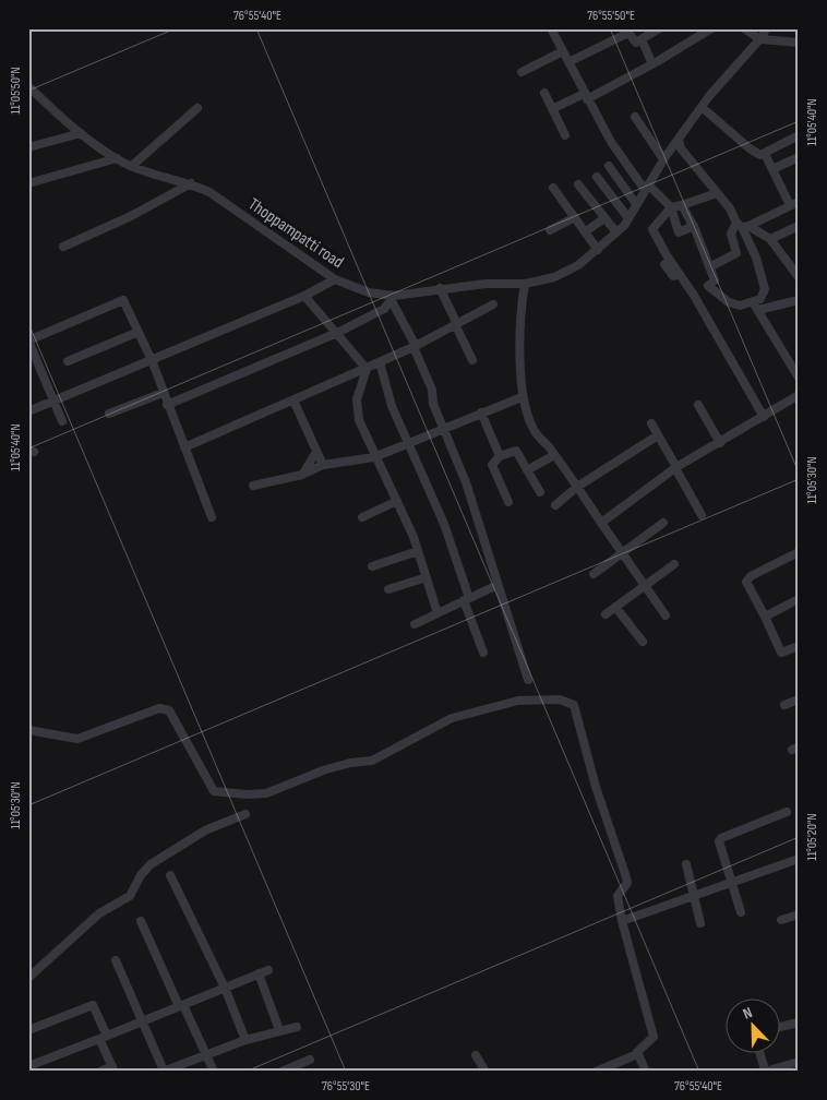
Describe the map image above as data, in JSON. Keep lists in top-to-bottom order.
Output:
{
  "streets": {
    "street": ["Thoppampatti road"]
  },
  "north": "top left",
  "coordinates": [
    "76°55'40\"E",
    "76°55'50\"E",
    "11°05'50\"N",
    "11°05'40\"N",
    "11°05'30\"N",
    "11°05'20\"N",
    "76°55'30\"E"
  ]
}
